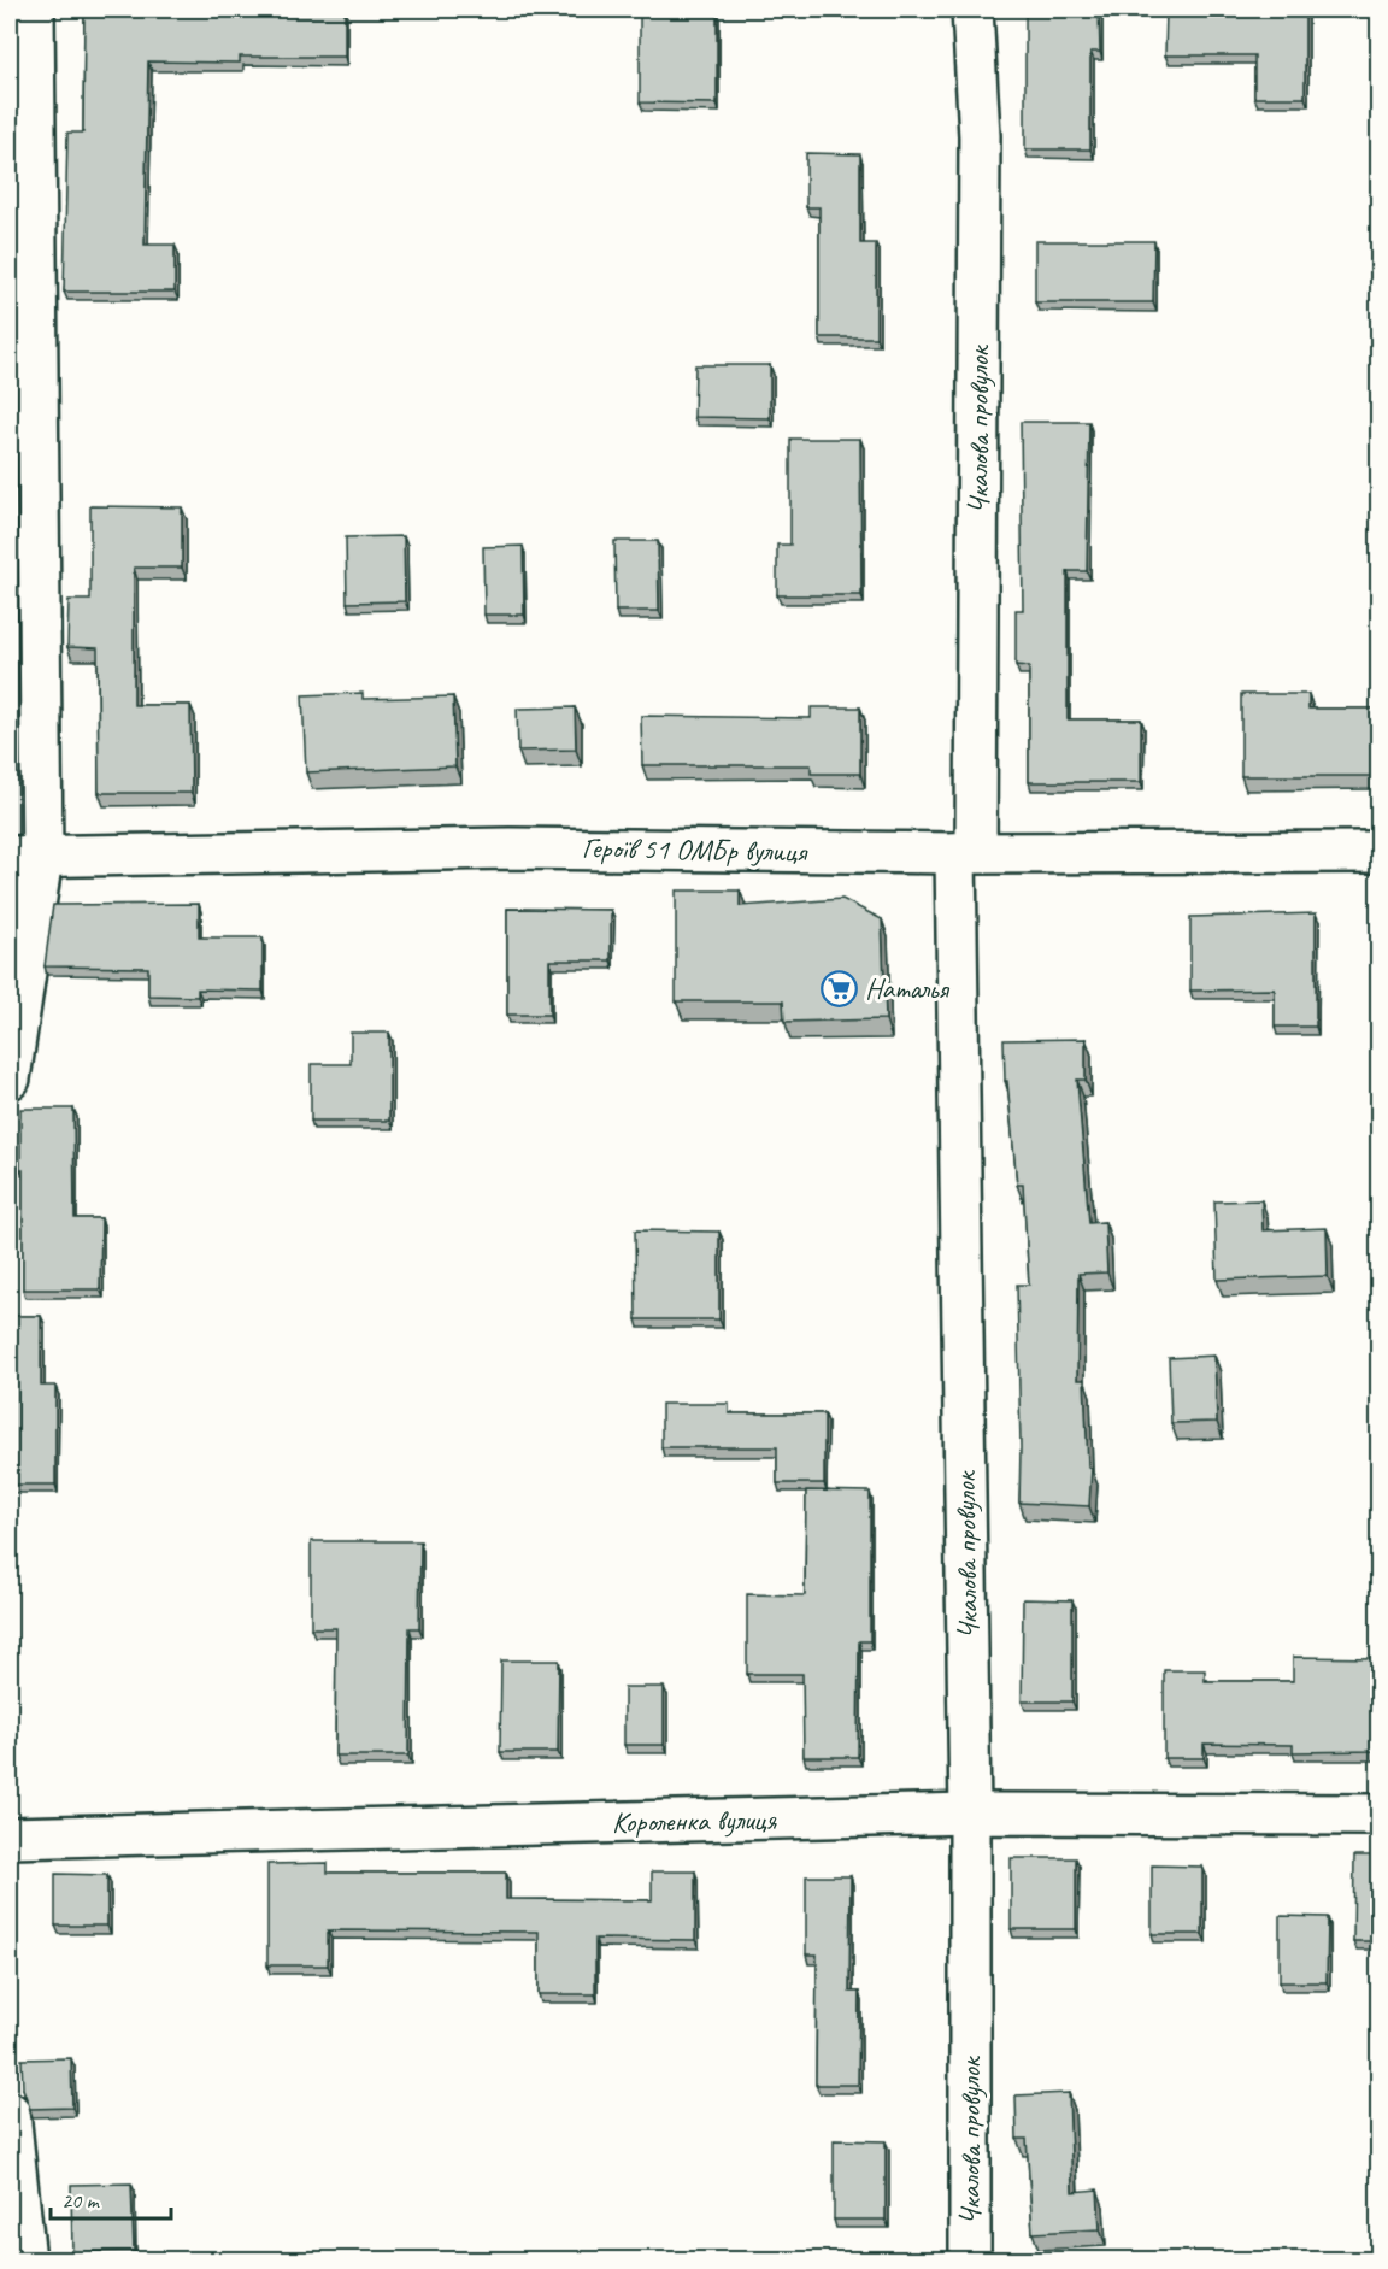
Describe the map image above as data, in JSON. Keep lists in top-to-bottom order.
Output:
{
  "streets": {
    "street": ["Чкалова провулок", "Героїв 51 ОМБр вулиця", "Короленка вулиця"]
  },
  "crossings": [
    ["Чкалова провулок", "Героїв 51 ОМБр вулиця"],
    ["Чкалова провулок", "Короленка вулиця"]
  ],
  "places": {
    "supermarket": ["Наталья"]
  },
  "scale_bar": "20 m"
}
